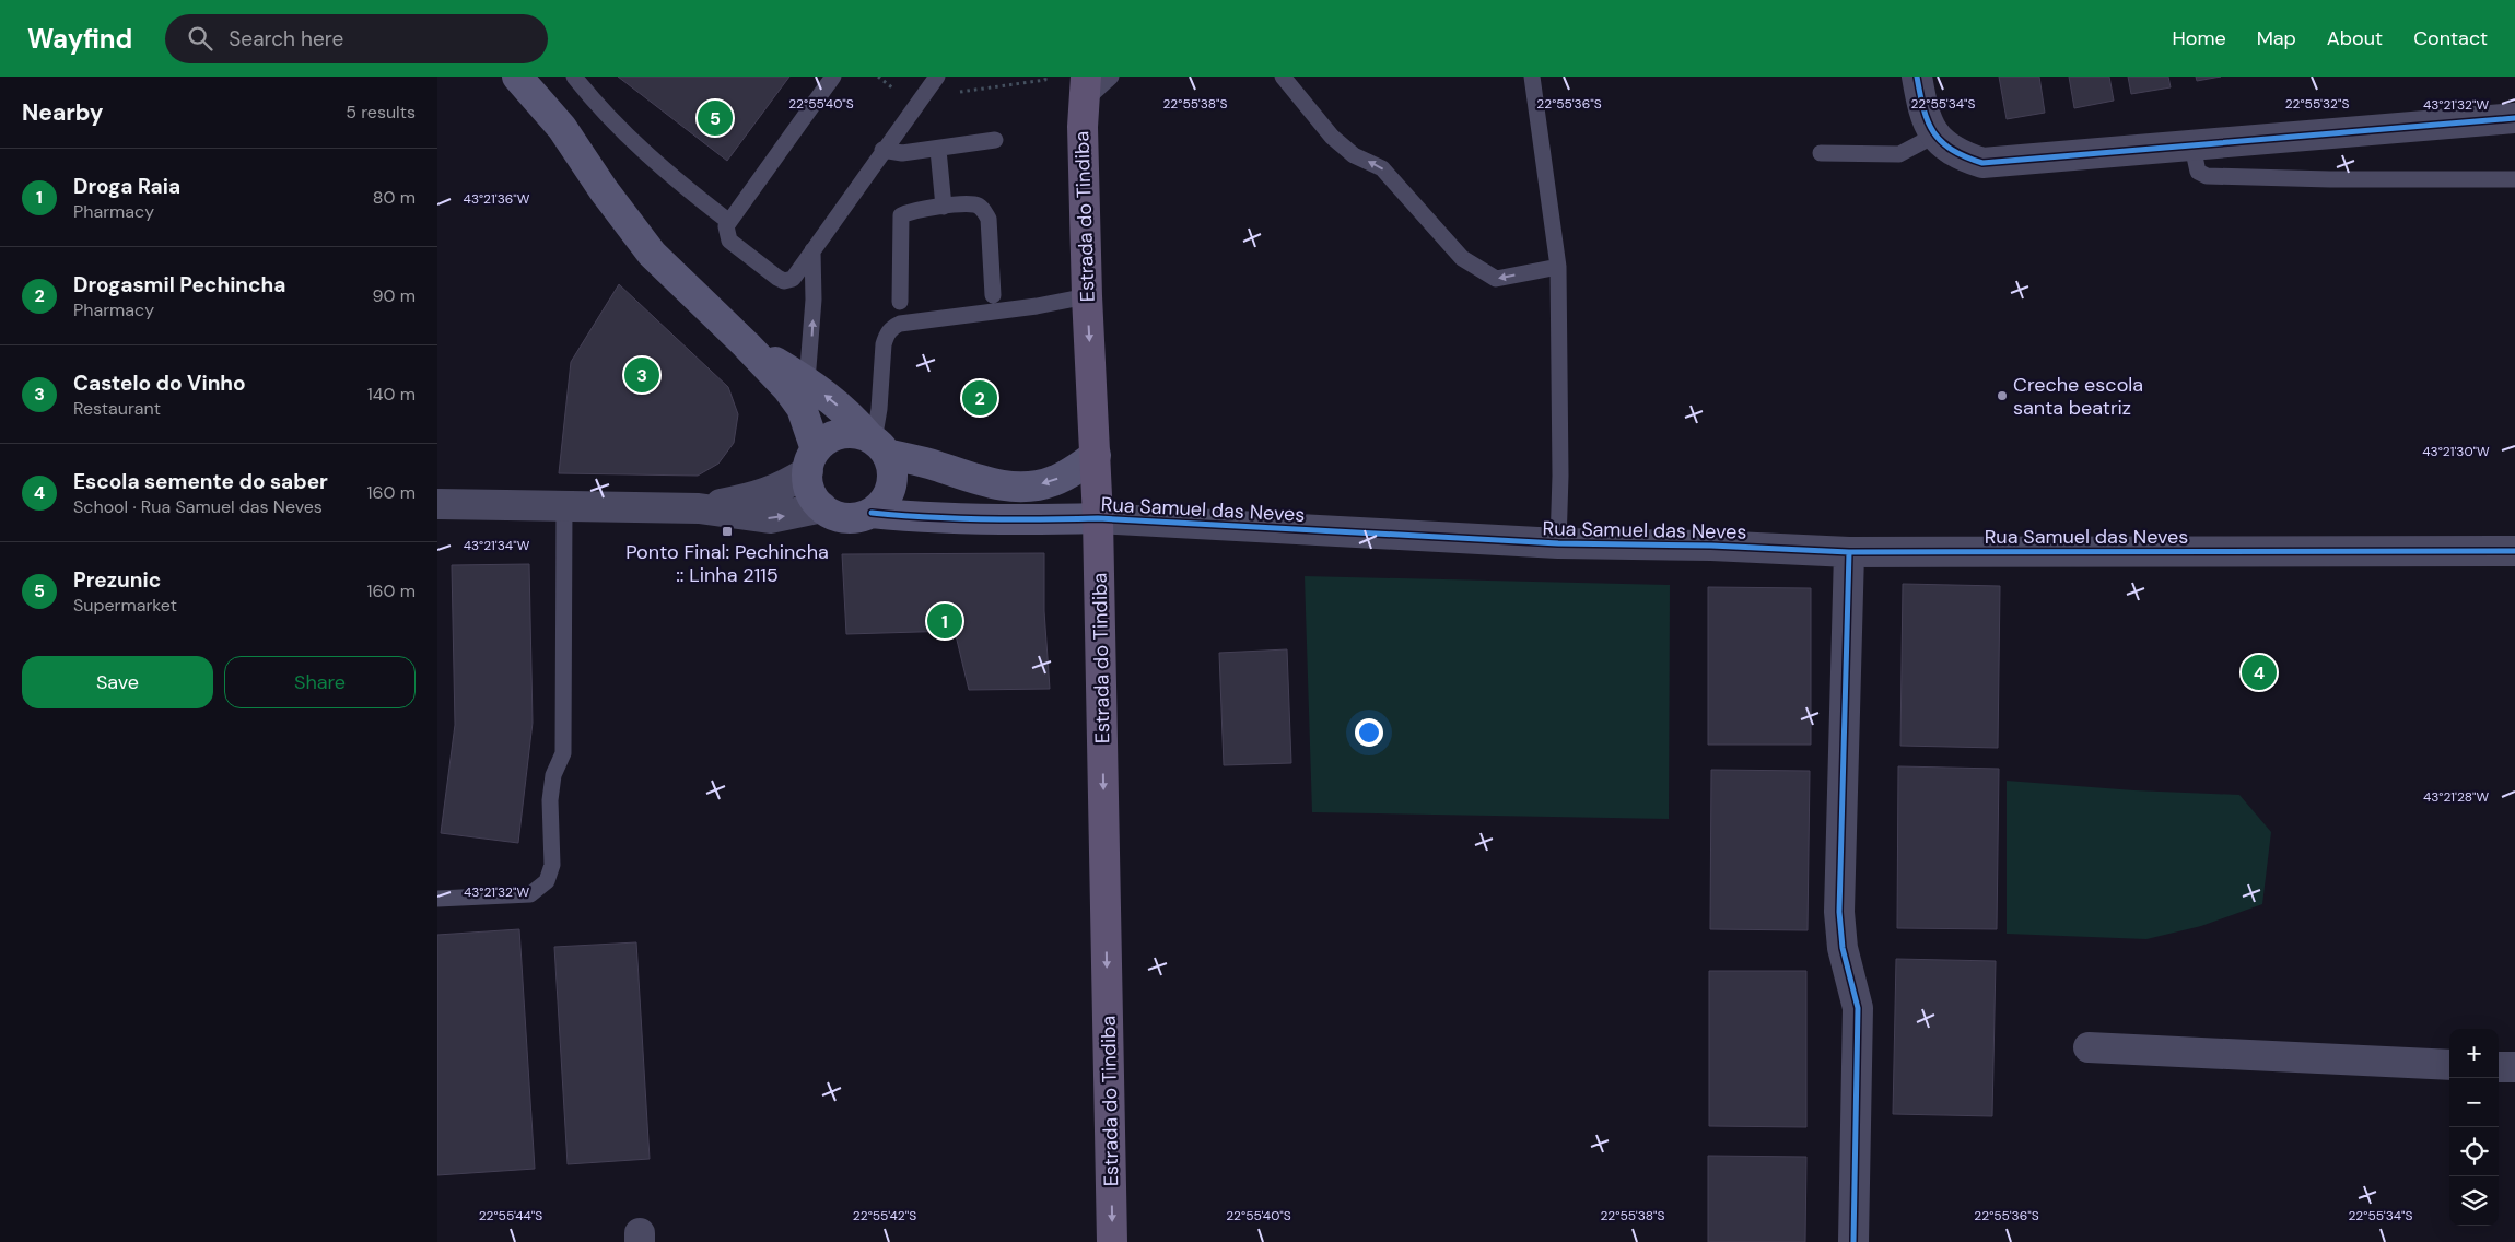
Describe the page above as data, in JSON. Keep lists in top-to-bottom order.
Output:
{
  "streets": {
    "main road": ["Estrada do Tindiba"],
    "street": ["Rua Samuel das Neves"]
  },
  "crossings": [
    ["Estrada do Tindiba", "Rua Samuel das Neves"]
  ],
  "one_way": ["Estrada do Tindiba"],
  "places": {
    "other": ["Creche escola santa beatriz"],
    "transit": ["Ponto Final: Pechincha :: Linha 2115"]
  },
  "page": {
    "header": "Wayfind",
    "search": "Search here",
    "nav": [
      "Home",
      "Map",
      "About",
      "Contact"
    ],
    "heading": ["Nearby", "5 results"],
    "pins": [
      "5",
      "3",
      "2",
      "1",
      "4"
    ],
    "list": [
      {
        "mark": "1",
        "name": "Droga Raia",
        "note": "Pharmacy",
        "value": "80 m"
      },
      {
        "mark": "2",
        "name": "Drogasmil Pechincha",
        "note": "Pharmacy",
        "value": "90 m"
      },
      {
        "mark": "3",
        "name": "Castelo do Vinho",
        "note": "Restaurant",
        "value": "140 m"
      },
      {
        "mark": "4",
        "name": "Escola semente do saber",
        "note": "School · Rua Samuel das Neves",
        "value": "160 m"
      },
      {
        "mark": "5",
        "name": "Prezunic",
        "note": "Supermarket",
        "value": "160 m"
      }
    ],
    "buttons": ["Save", "Share"],
    "map_buttons": ["+", "−"]
  },
  "coordinates": [
    "22°55'32\"S",
    "22°55'40\"S",
    "22°55'38\"S",
    "22°55'36\"S",
    "22°55'34\"S",
    "43°21'32\"W",
    "43°21'36\"W",
    "43°21'30\"W",
    "43°21'34\"W",
    "43°21'28\"W",
    "22°55'44\"S",
    "22°55'42\"S"
  ]
}
